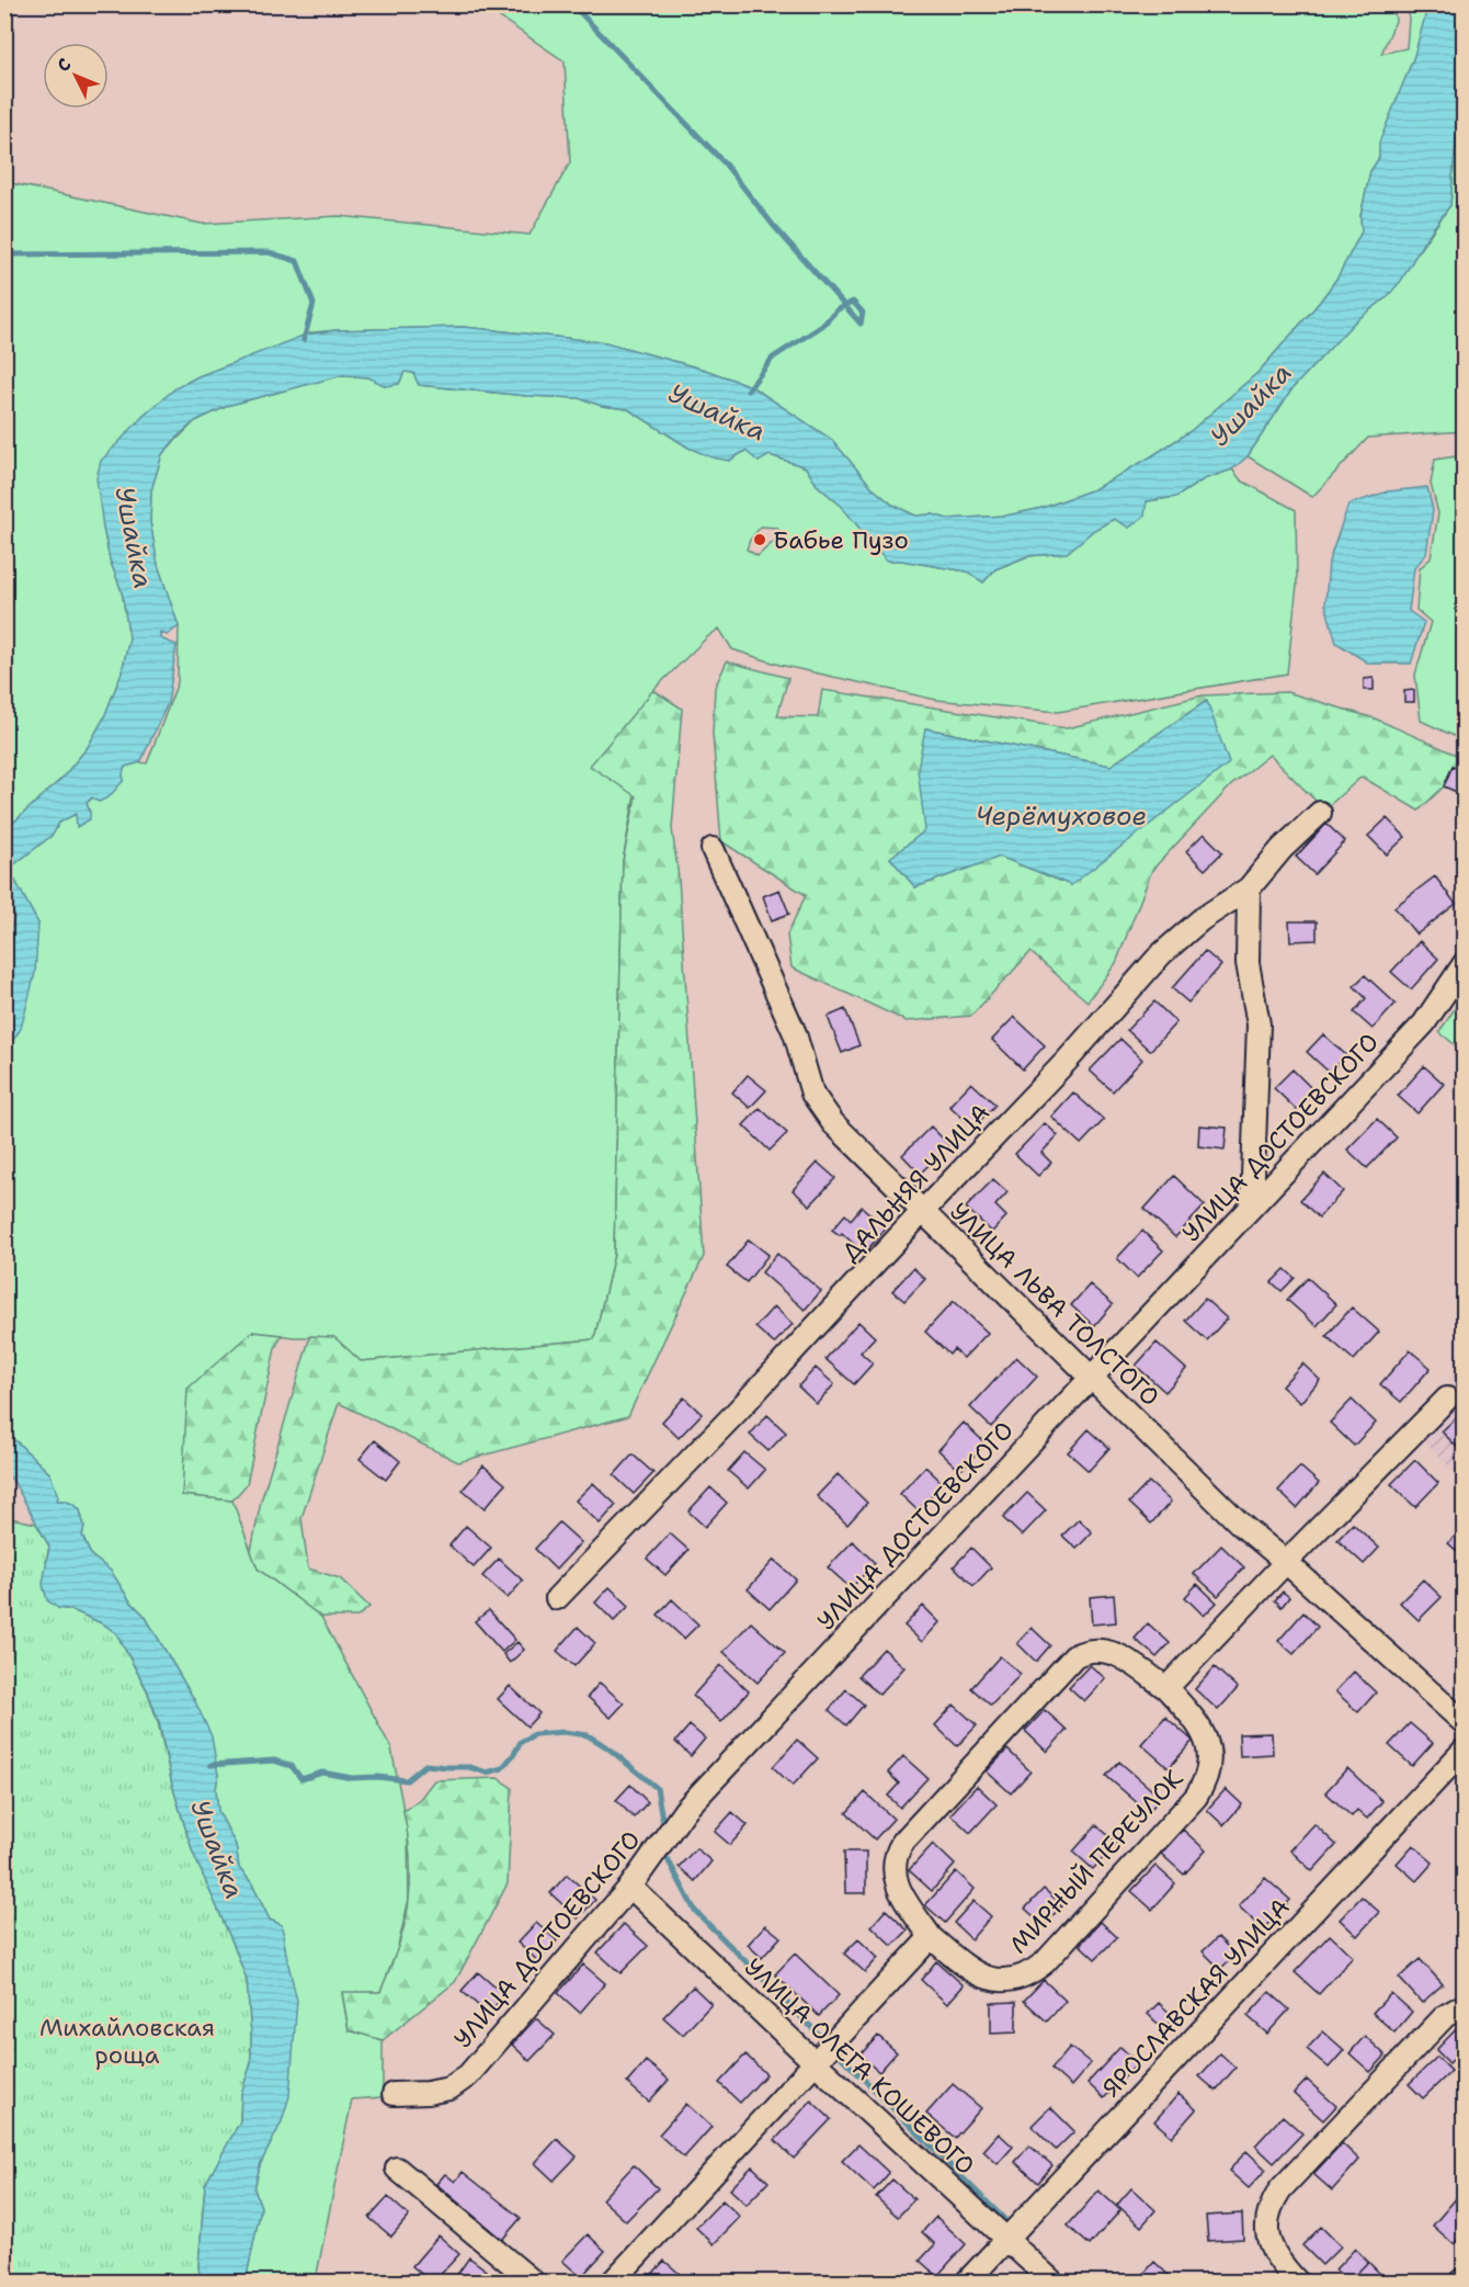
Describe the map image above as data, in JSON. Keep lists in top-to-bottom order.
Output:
{
  "streets": {
    "street": [
      "УЛИЦА ДОСТОЕВСКОГО",
      "ДАЛЬНЯЯ УЛИЦА",
      "УЛИЦА ЛЬВА ТОЛСТОГО",
      "МИРНЫЙ ПЕРЕУЛОК",
      "ЯРОСЛАВСКАЯ УЛИЦА",
      "УЛИЦА ОЛЕГА КОШЕВОГО"
    ]
  },
  "crossings": [
    ["УЛИЦА ДОСТОЕВСКОГО", "УЛИЦА ЛЬВА ТОЛСТОГО"],
    ["УЛИЦА ДОСТОЕВСКОГО", "УЛИЦА ОЛЕГА КОШЕВОГО"],
    ["ДАЛЬНЯЯ УЛИЦА", "УЛИЦА ЛЬВА ТОЛСТОГО"],
    ["ЯРОСЛАВСКАЯ УЛИЦА", "УЛИЦА ОЛЕГА КОШЕВОГО"]
  ],
  "water": ["Ушайка", "Черёмуховое"],
  "parks": ["Михайловская роща"],
  "places": ["Бабье Пузо"],
  "north": "top left"
}
